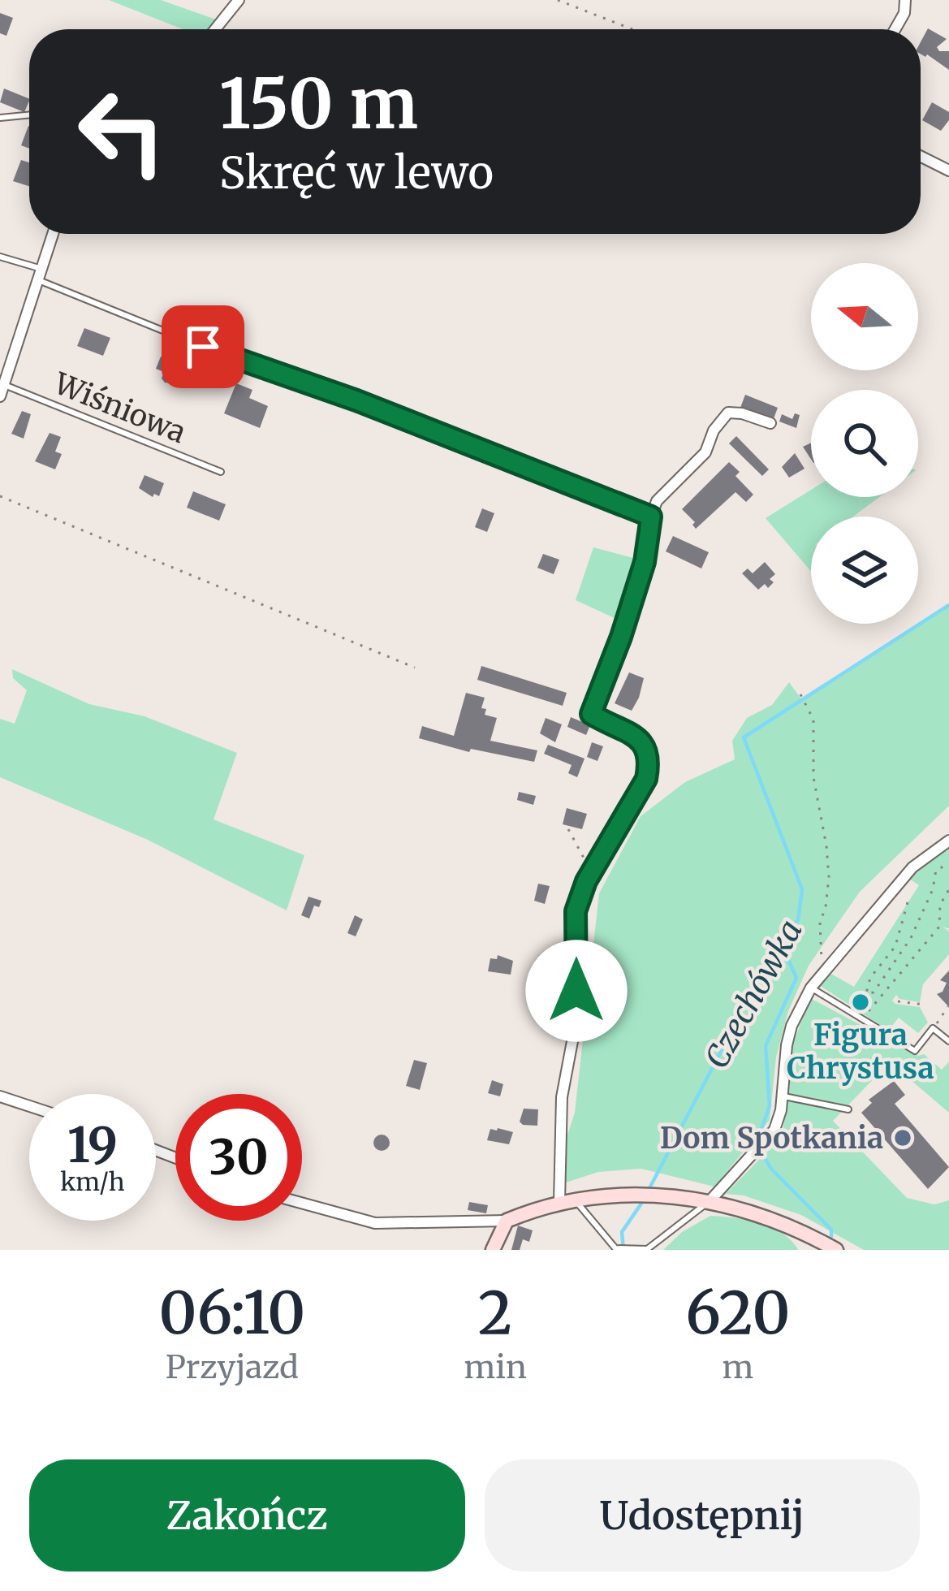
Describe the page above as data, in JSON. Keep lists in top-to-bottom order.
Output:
{
  "streets": {
    "lane": ["Wiśniowa"]
  },
  "water": ["Czechówka"],
  "places": ["Figura Chrystusa", "Dom Spotkania"],
  "north": "left",
  "page": {
    "turn": ["150 m", "Skręć w lewo"],
    "speed": "19 km/h",
    "limit": "30",
    "eta": [
      "06:10",
      "Przyjazd",
      "2",
      "min",
      "620",
      "m"
    ],
    "buttons": ["Zakończ", "Udostępnij"]
  }
}
